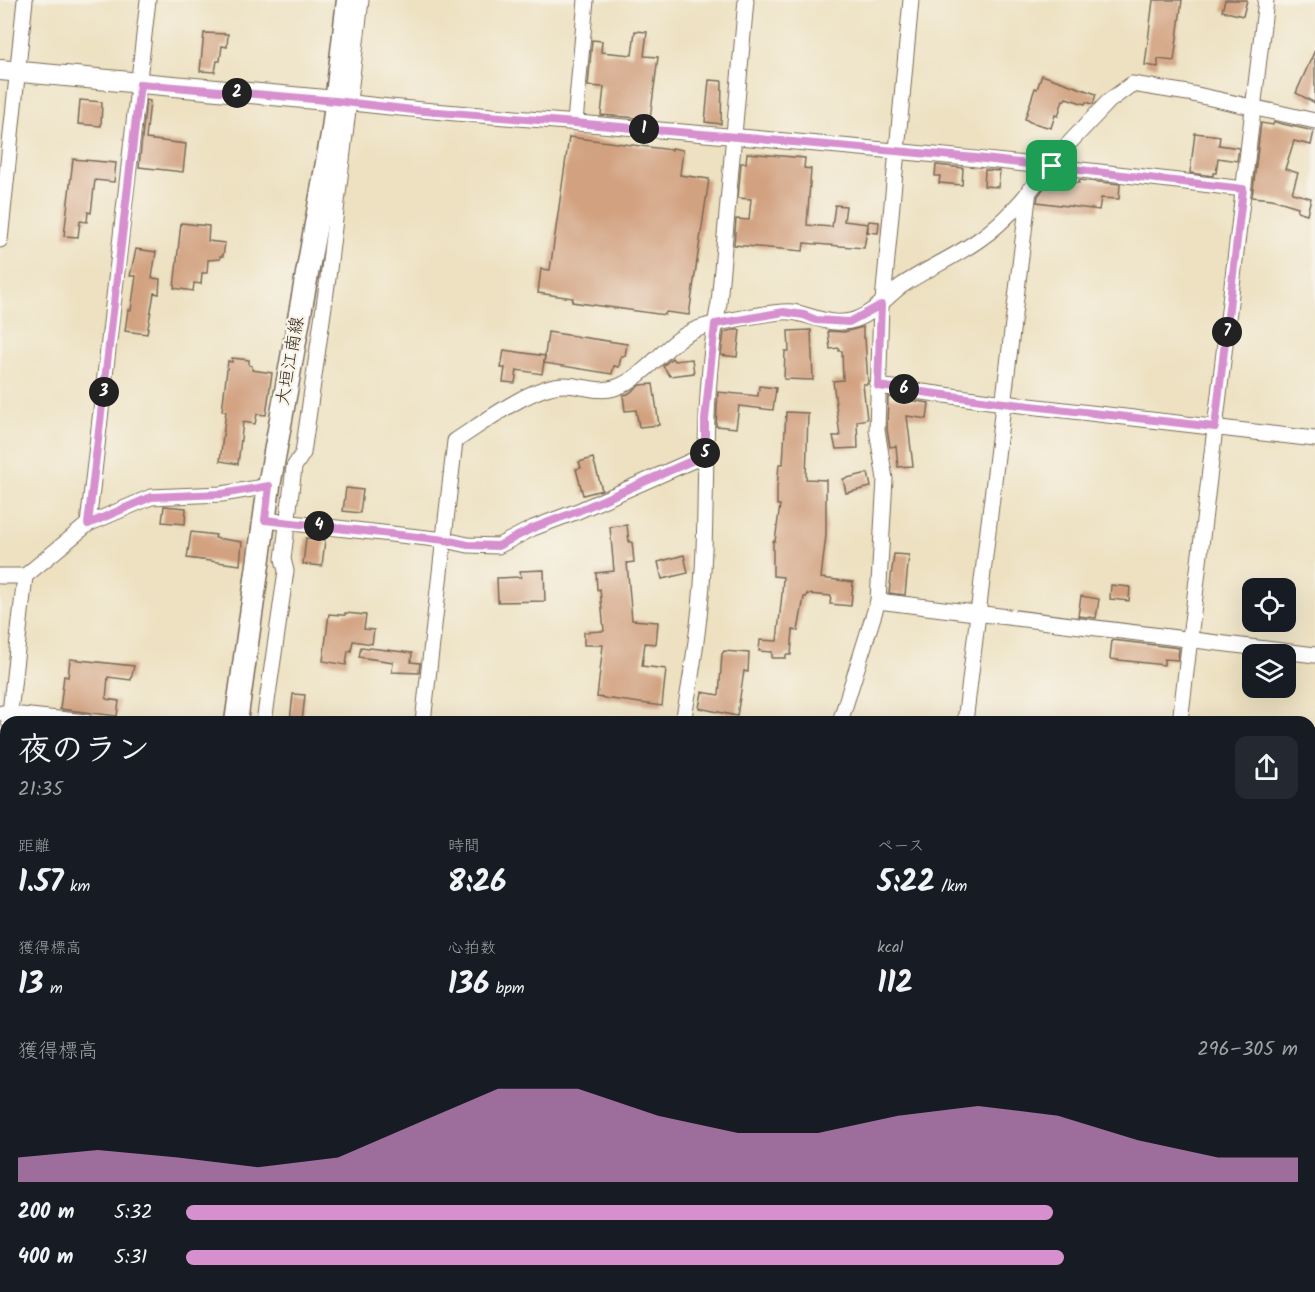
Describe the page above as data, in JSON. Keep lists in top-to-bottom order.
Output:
{
  "streets": {
    "main road": ["大垣江南線"]
  },
  "page": {
    "pins": [
      "2",
      "1",
      "7",
      "6",
      "3",
      "5",
      "4"
    ],
    "heading": ["夜のラン", "21:35"],
    "stats": [
      ["距離", "1.57 km"],
      ["時間", "8:26"],
      ["ペース", "5:22 /km"],
      ["獲得標高", "13 m"],
      ["心拍数", "136 bpm"],
      ["kcal", "112"]
    ],
    "chart": ["獲得標高", "296–305 m"],
    "list": [
      {
        "name": "200 m",
        "note": "5:32"
      },
      {
        "name": "400 m",
        "note": "5:31"
      }
    ]
  }
}
